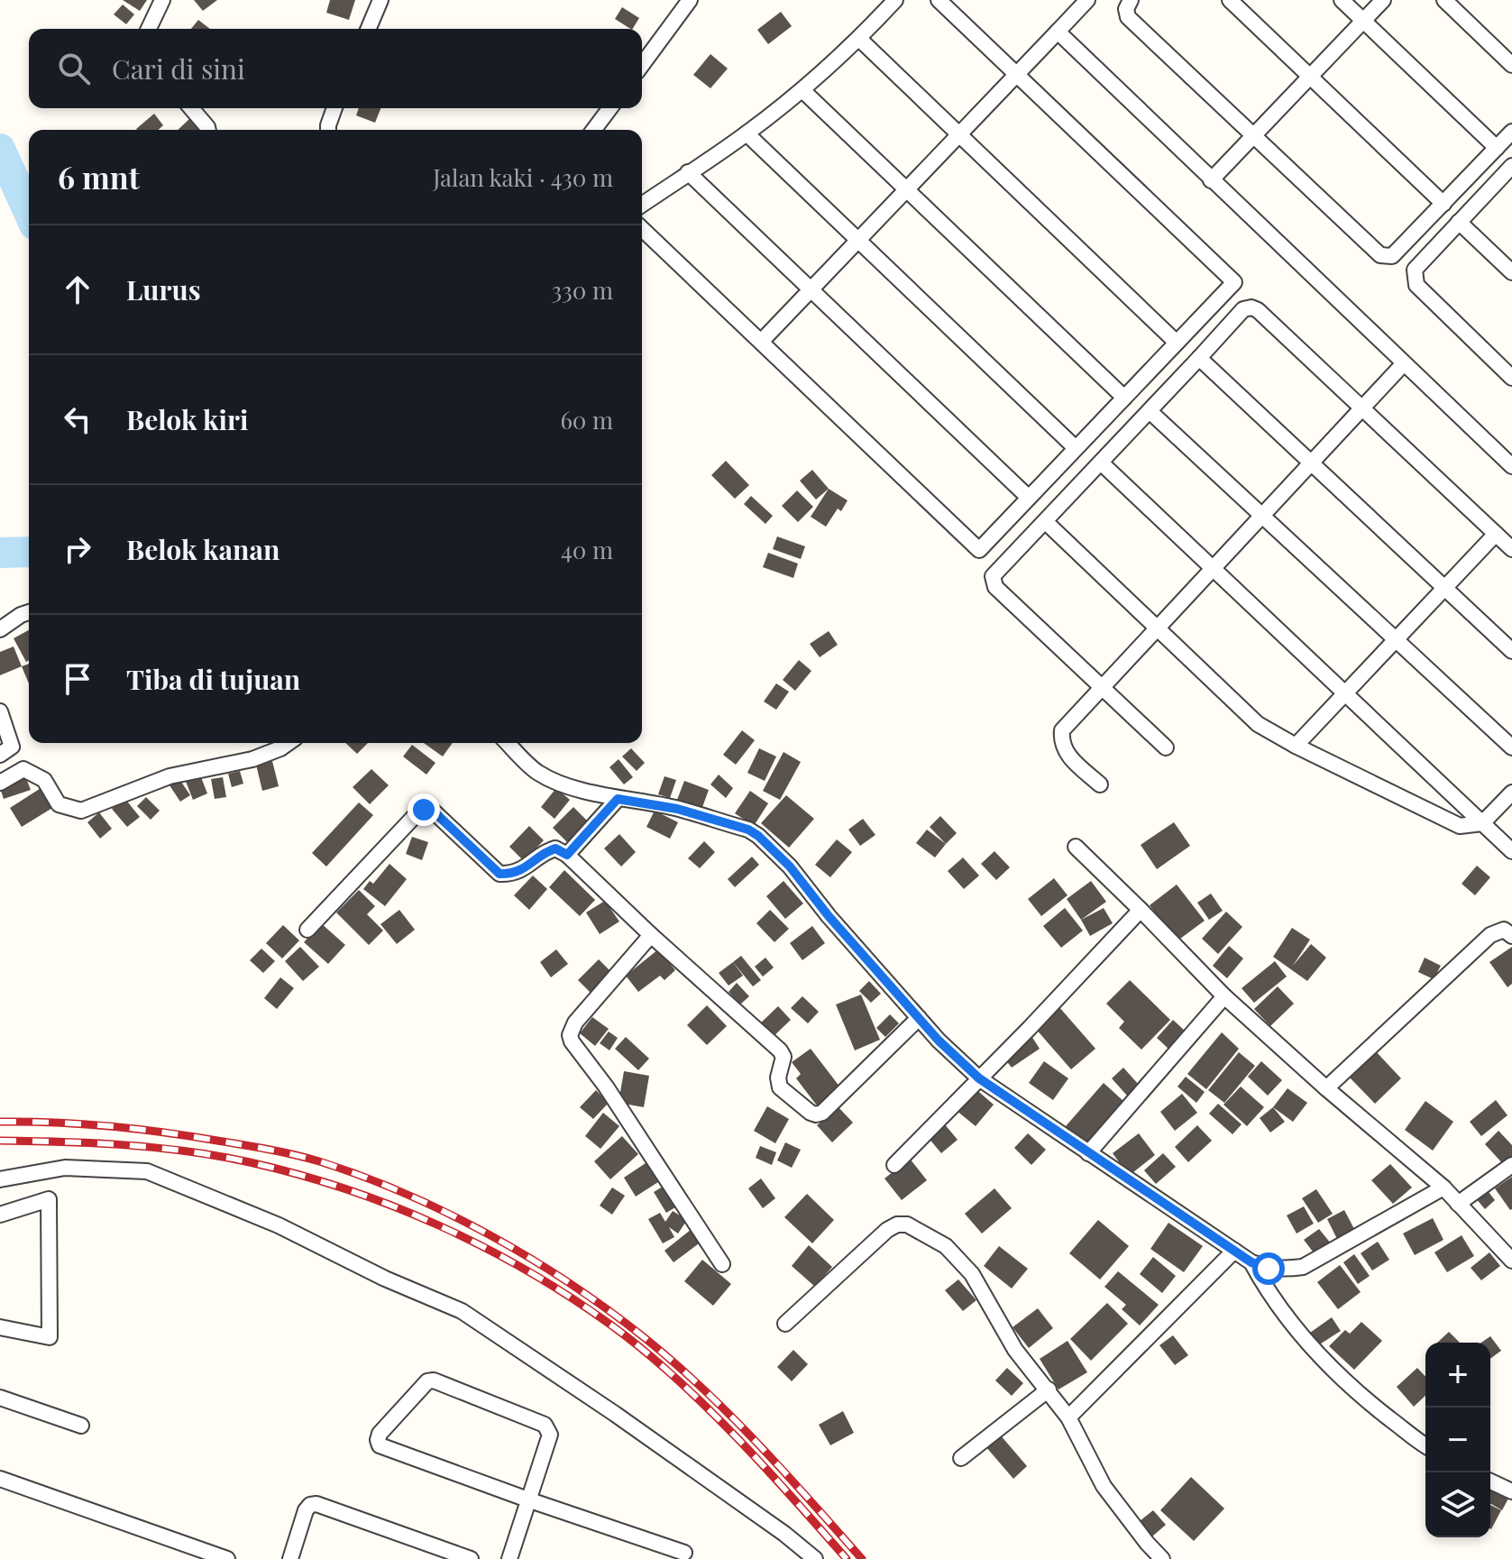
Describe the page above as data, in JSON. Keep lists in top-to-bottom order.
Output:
{
  "page": {
    "search": "Cari di sini",
    "heading": ["6 mnt", "Jalan kaki · 430 m"],
    "list": [
      ["Lurus", "330 m"],
      ["Belok kiri", "60 m"],
      ["Belok kanan", "40 m"],
      "Tiba di tujuan"
    ],
    "map_buttons": ["+", "−"]
  }
}
